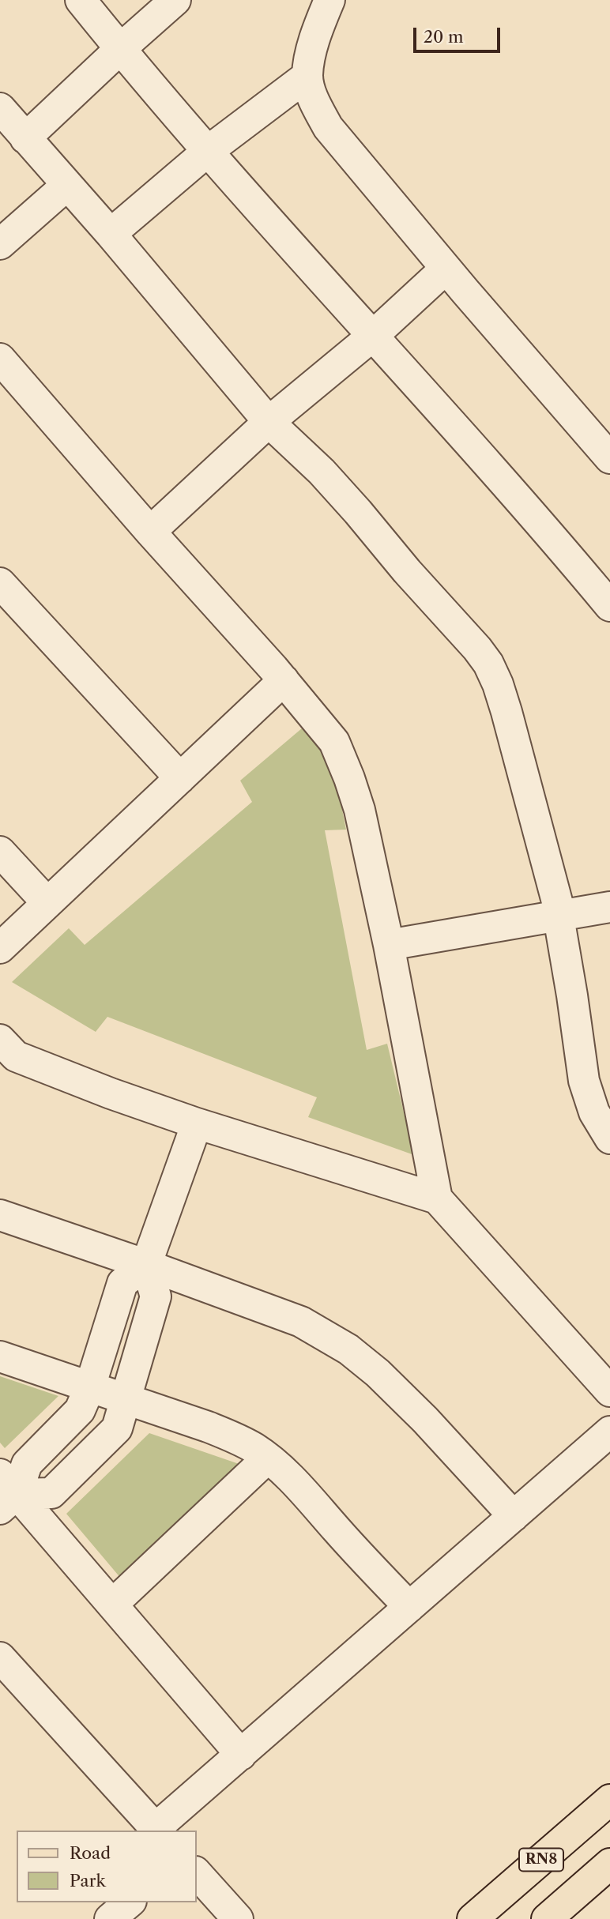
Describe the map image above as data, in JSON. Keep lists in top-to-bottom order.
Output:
{
  "streets": {
    "main road": ["RN8"]
  },
  "legend": ["Road", "Park"],
  "scale_bar": "20 m"
}
